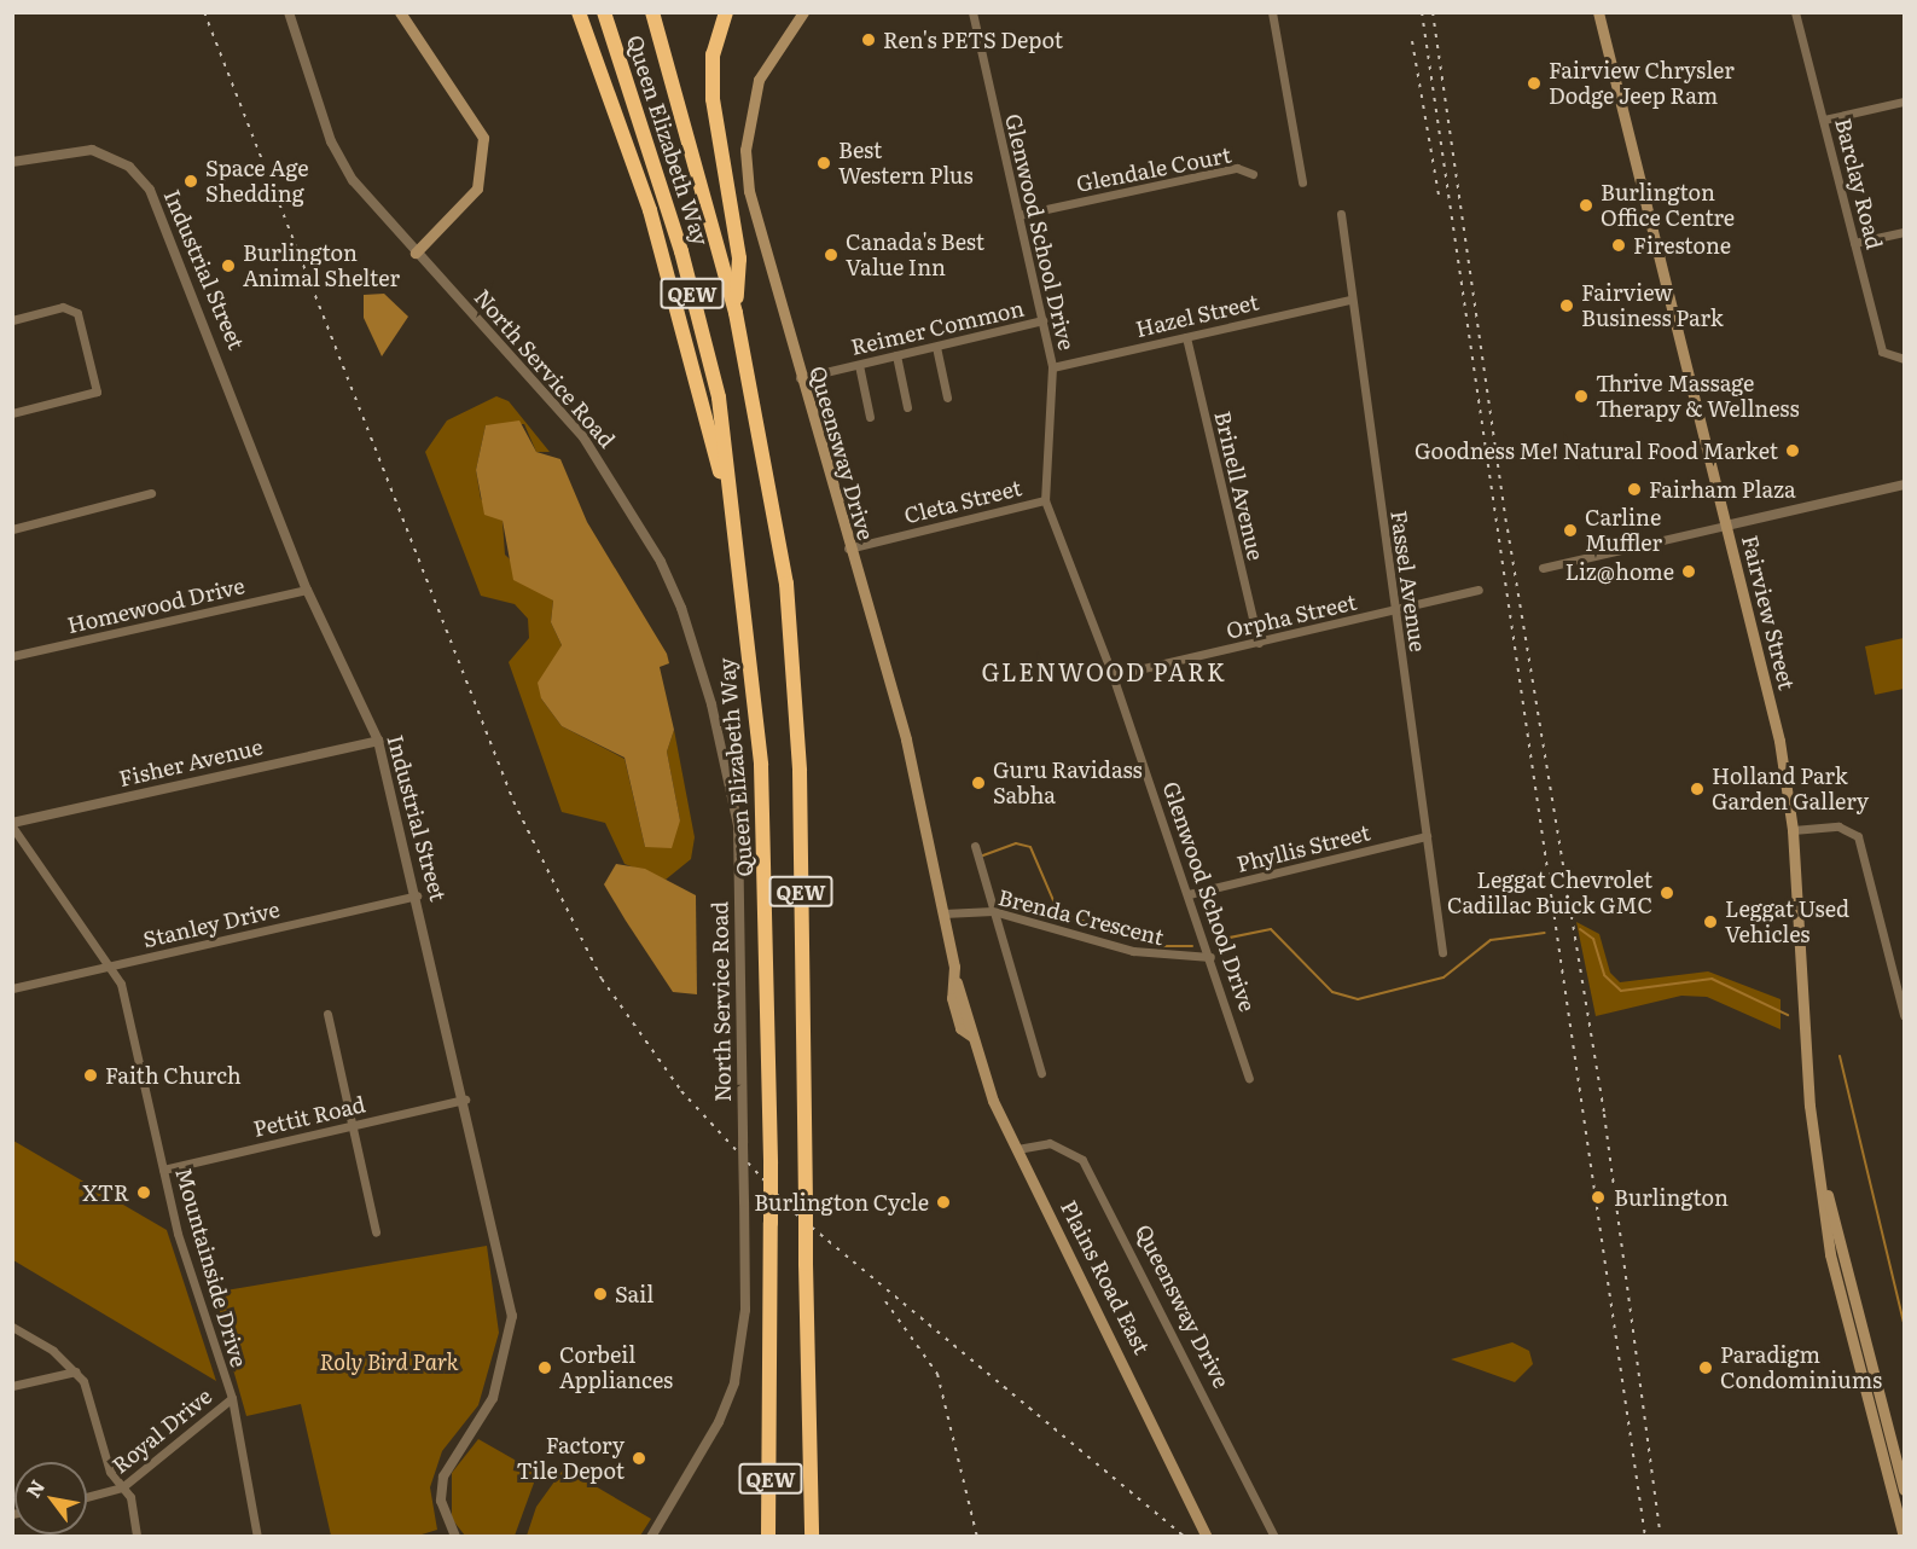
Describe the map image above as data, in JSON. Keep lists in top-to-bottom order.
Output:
{
  "streets": {
    "highway": ["Queen Elizabeth Way", "QEW"],
    "main road": ["Queensway Drive", "Fairview Street", "Plains Road East"],
    "street": [
      "Glendale Court",
      "Barclay Road",
      "Glenwood School Drive",
      "Industrial Street",
      "Hazel Street",
      "Reimer Common",
      "North Service Road",
      "Brinell Avenue",
      "Cleta Street",
      "Fassel Avenue",
      "Homewood Drive",
      "Orpha Street",
      "Fisher Avenue",
      "Phyllis Street",
      "Brenda Crescent",
      "Stanley Drive",
      "Pettit Road",
      "Mountainside Drive",
      "Royal Drive"
    ]
  },
  "crossings": [
    ["Glendale Court", "Glenwood School Drive"],
    ["Glenwood School Drive", "Hazel Street"],
    ["Glenwood School Drive", "Reimer Common"],
    ["Glenwood School Drive", "Cleta Street"],
    ["Glenwood School Drive", "Orpha Street"],
    ["Glenwood School Drive", "Phyllis Street"],
    ["Glenwood School Drive", "Brenda Crescent"],
    ["Industrial Street", "Homewood Drive"],
    ["Industrial Street", "Fisher Avenue"],
    ["Industrial Street", "Stanley Drive"],
    ["Industrial Street", "Pettit Road"],
    ["Hazel Street", "Brinell Avenue"],
    ["Hazel Street", "Fassel Avenue"],
    ["Reimer Common", "Queensway Drive"],
    ["Queensway Drive", "Cleta Street"],
    ["Queensway Drive", "Brenda Crescent"],
    ["Queensway Drive", "Plains Road East"],
    ["Brinell Avenue", "Orpha Street"],
    ["Fassel Avenue", "Orpha Street"],
    ["Fassel Avenue", "Phyllis Street"],
    ["Fisher Avenue", "Mountainside Drive"],
    ["Brenda Crescent", "Plains Road East"],
    ["Stanley Drive", "Mountainside Drive"],
    ["Pettit Road", "Mountainside Drive"],
    ["Mountainside Drive", "Royal Drive"]
  ],
  "districts": ["GLENWOOD PARK"],
  "parks": ["Roly Bird Park"],
  "places": [
    "Ren's PETS Depot",
    "Fairview Chrysler Dodge Jeep Ram",
    "Best Western Plus",
    "Space Age Shedding",
    "Burlington Office Centre",
    "Firestone",
    "Canada's Best Value Inn",
    "Burlington Animal Shelter",
    "Fairview Business Park",
    "Thrive Massage Therapy & Wellness",
    "Goodness Me! Natural Food Market",
    "Fairham Plaza",
    "Carline Muffler",
    "Liz@home",
    "Guru Ravidass Sabha",
    "Holland Park Garden Gallery",
    "Leggat Chevrolet Cadillac Buick GMC",
    "Leggat Used Vehicles",
    "Faith Church",
    "XTR",
    "Burlington",
    "Burlington Cycle",
    "Sail",
    "Corbeil Appliances",
    "Paradigm Condominiums",
    "Factory Tile Depot"
  ],
  "north": "top left"
}
